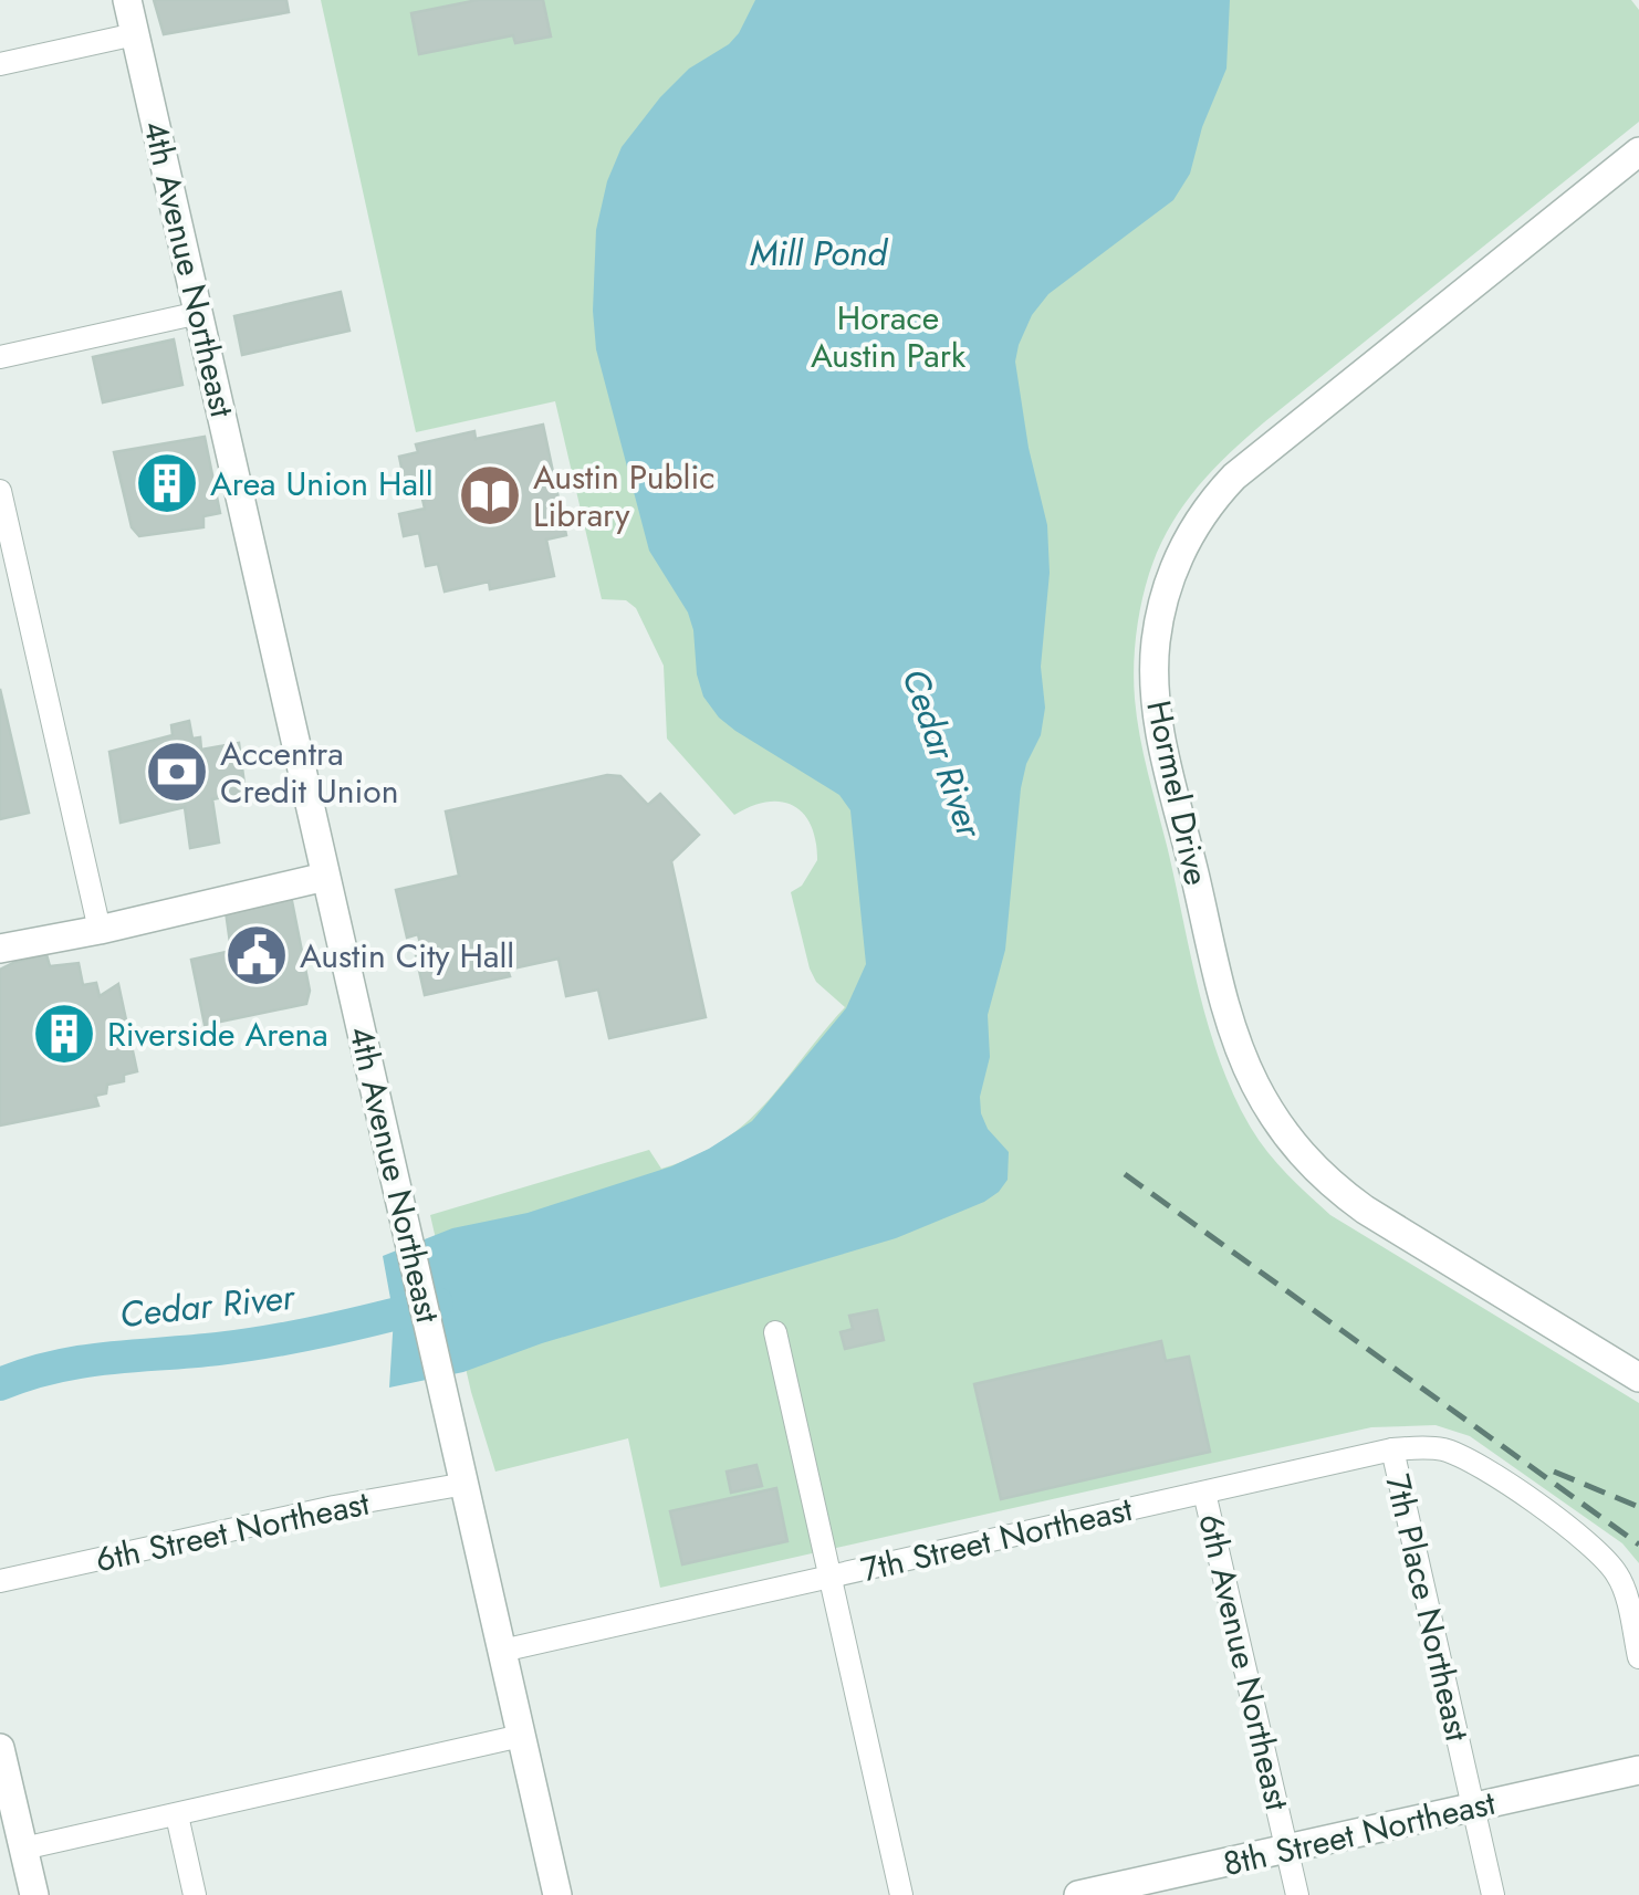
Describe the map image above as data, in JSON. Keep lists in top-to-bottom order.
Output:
{
  "streets": {
    "street": [
      "4th Avenue Northeast",
      "Hormel Drive",
      "6th Street Northeast",
      "7th Street Northeast",
      "7th Place Northeast",
      "6th Avenue Northeast",
      "8th Street Northeast"
    ]
  },
  "crossings": [
    ["4th Avenue Northeast", "6th Street Northeast"],
    ["4th Avenue Northeast", "7th Street Northeast"],
    ["7th Street Northeast", "7th Place Northeast"],
    ["7th Street Northeast", "6th Avenue Northeast"],
    ["7th Place Northeast", "8th Street Northeast"],
    ["6th Avenue Northeast", "8th Street Northeast"]
  ],
  "water": ["Mill Pond", "Cedar River"],
  "parks": ["Horace Austin Park"],
  "places": {
    "building": ["Area Union Hall", "Riverside Arena"],
    "library": ["Austin Public Library"],
    "bank": ["Accentra Credit Union"],
    "public building": ["Austin City Hall"]
  }
}
